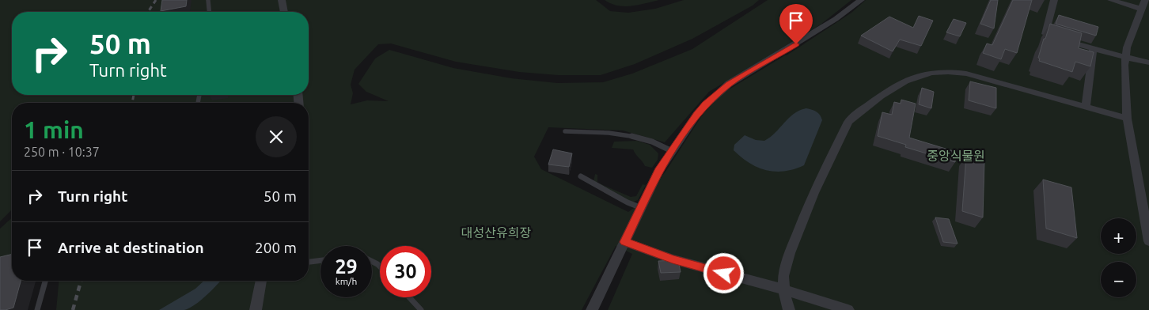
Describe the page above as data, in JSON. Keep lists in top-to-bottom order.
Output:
{
  "parks": ["중앙식물원", "대성산유희장"],
  "page": {
    "turn": ["50 m", "Turn right"],
    "heading": ["1 min", "250 m · 10:37"],
    "list": [
      {
        "name": "Turn right",
        "value": "50 m"
      },
      {
        "name": "Arrive at destination",
        "value": "200 m"
      }
    ],
    "map_buttons": ["+", "−"],
    "speed": "29 km/h",
    "limit": "30"
  }
}
